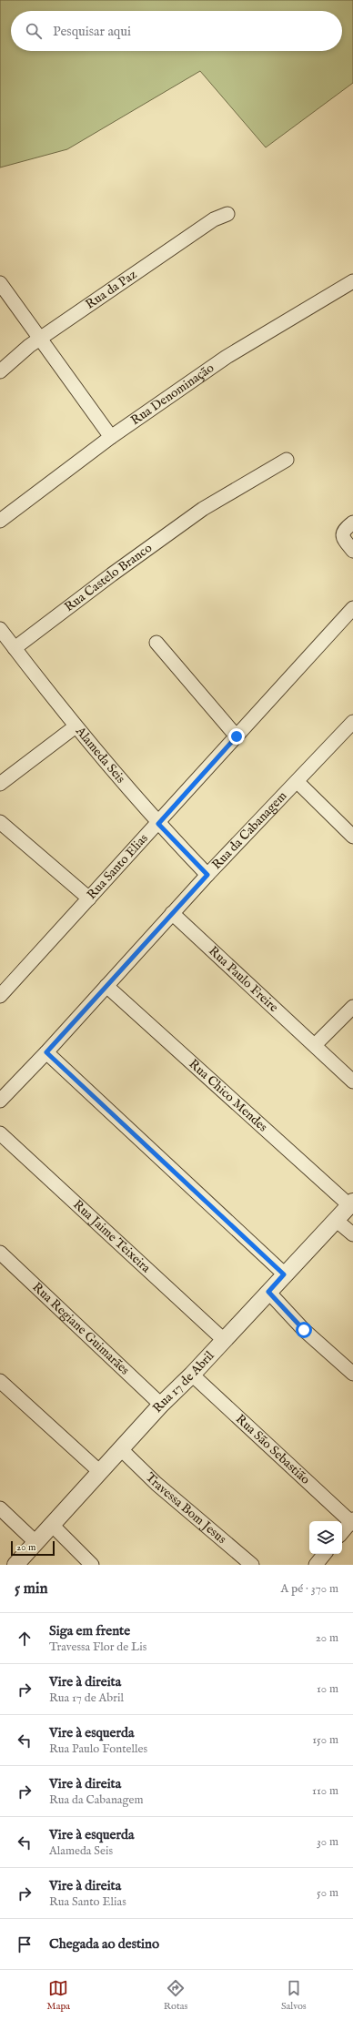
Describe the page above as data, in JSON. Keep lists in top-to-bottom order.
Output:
{
  "streets": {
    "street": [
      "Rua da Paz",
      "Rua Denominação",
      "Rua Castelo Branco",
      "Alameda Seis",
      "Rua da Cabanagem",
      "Rua Santo Elias",
      "Rua Paulo Freire",
      "Rua Chico Mendes",
      "Rua Jaime Teixeira",
      "Rua Regiane Guimarães",
      "Rua 17 de Abril",
      "Rua São Sebastião",
      "Travessa Bom Jesus"
    ]
  },
  "crossings": [
    ["Rua Castelo Branco", "Alameda Seis"],
    ["Alameda Seis", "Rua da Cabanagem"],
    ["Alameda Seis", "Rua Santo Elias"],
    ["Rua da Cabanagem", "Rua Paulo Freire"],
    ["Rua da Cabanagem", "Rua Chico Mendes"],
    ["Rua Chico Mendes", "Rua 17 de Abril"],
    ["Rua Jaime Teixeira", "Rua 17 de Abril"],
    ["Rua Regiane Guimarães", "Rua 17 de Abril"],
    ["Rua 17 de Abril", "Rua São Sebastião"],
    ["Rua 17 de Abril", "Travessa Bom Jesus"]
  ],
  "scale_bar": "20 m",
  "page": {
    "search": "Pesquisar aqui",
    "scale": "20 m",
    "heading": ["5 min", "A pé · 370 m"],
    "list": [
      ["Siga em frente", "Travessa Flor de Lis", "20 m"],
      ["Vire à direita", "Rua 17 de Abril", "10 m"],
      ["Vire à esquerda", "Rua Paulo Fontelles", "150 m"],
      ["Vire à direita", "Rua da Cabanagem", "110 m"],
      ["Vire à esquerda", "Alameda Seis", "30 m"],
      ["Vire à direita", "Rua Santo Elias", "50 m"],
      "Chegada ao destino"
    ],
    "nav": ["Mapa", "Rotas", "Salvos"]
  }
}
